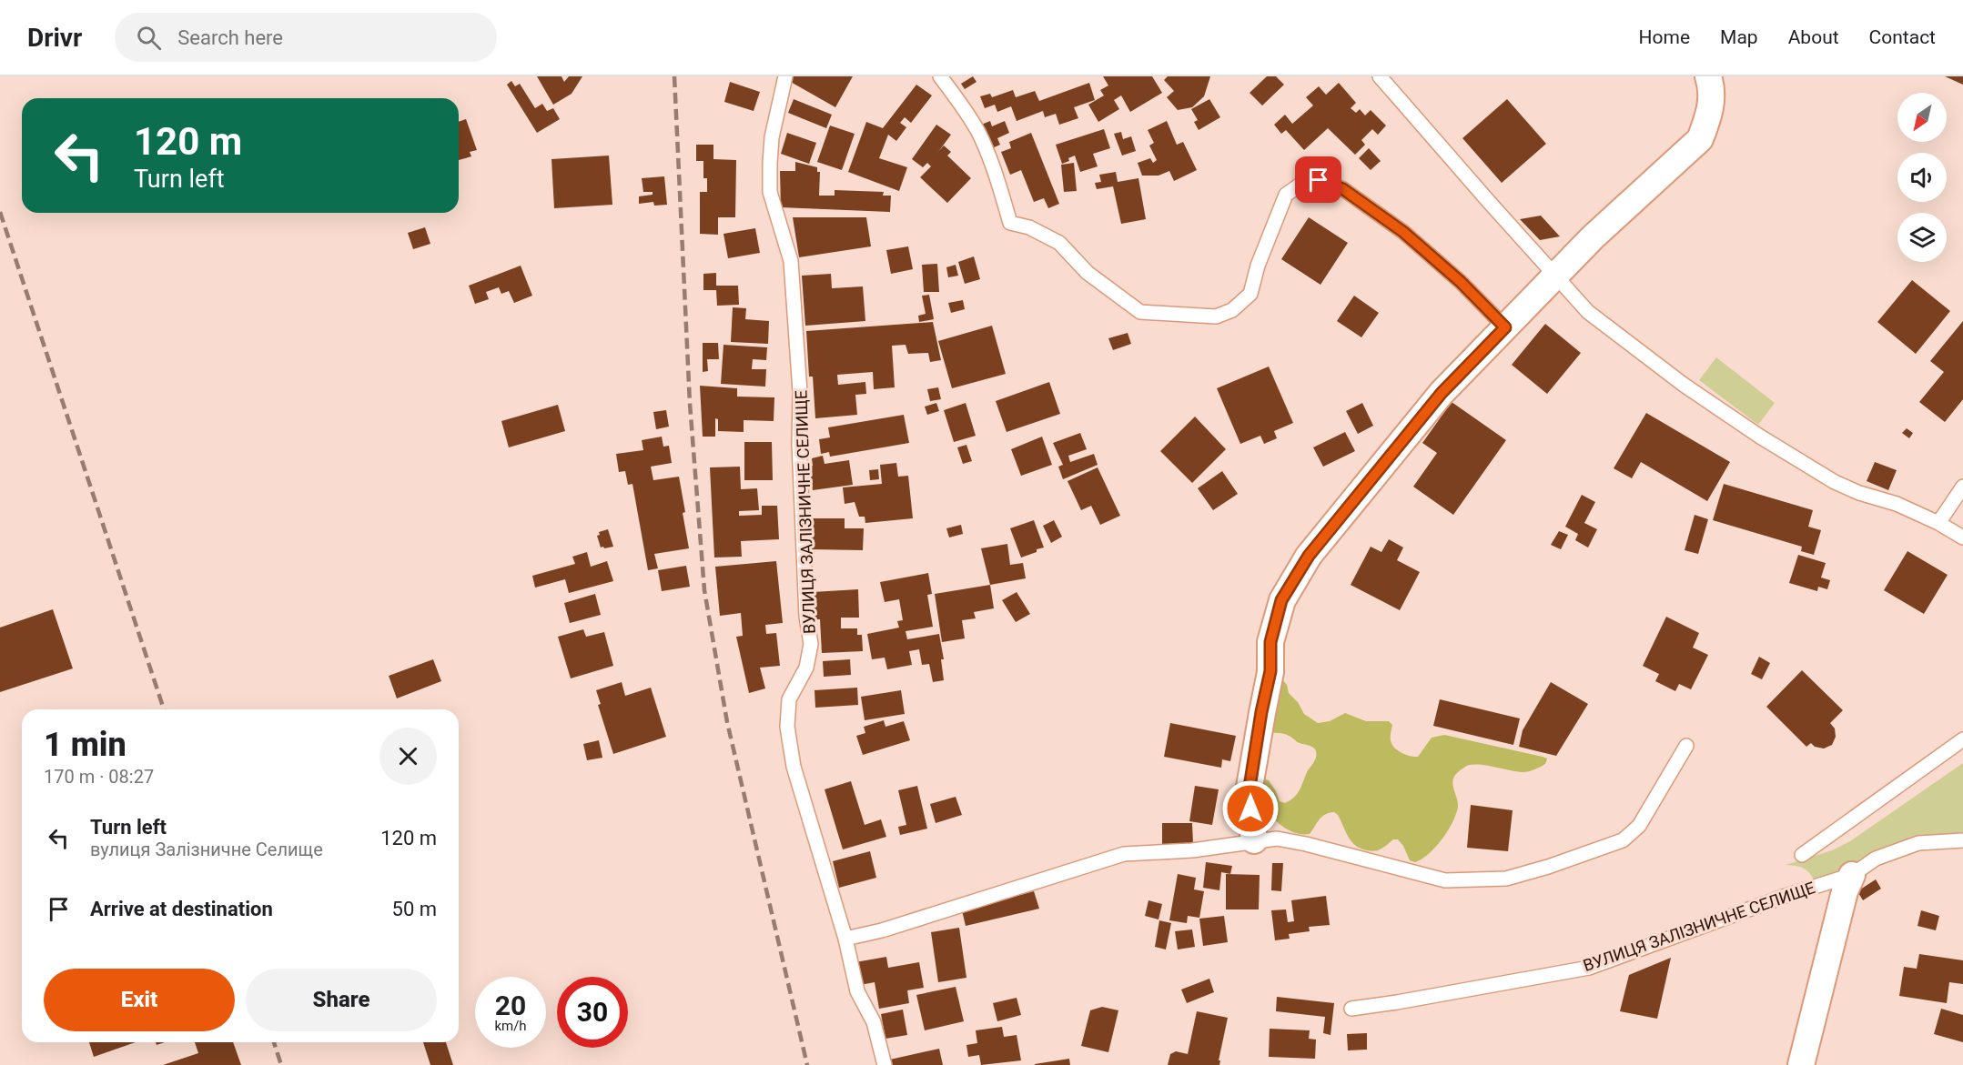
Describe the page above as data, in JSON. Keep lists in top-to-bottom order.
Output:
{
  "streets": {
    "lane": ["ВУЛИЦЯ ЗАЛІЗНИЧНЕ СЕЛИЩЕ"]
  },
  "north": "bottom left",
  "page": {
    "header": "Drivr",
    "search": "Search here",
    "nav": [
      "Home",
      "Map",
      "About",
      "Contact"
    ],
    "turn": ["120 m", "Turn left"],
    "heading": ["1 min", "170 m · 08:27"],
    "list": [
      {
        "name": "Turn left",
        "note": "вулиця Залізничне Селище",
        "value": "120 m"
      },
      {
        "name": "Arrive at destination",
        "value": "50 m"
      }
    ],
    "buttons": ["Exit", "Share"],
    "speed": "20 km/h",
    "limit": "30"
  }
}
